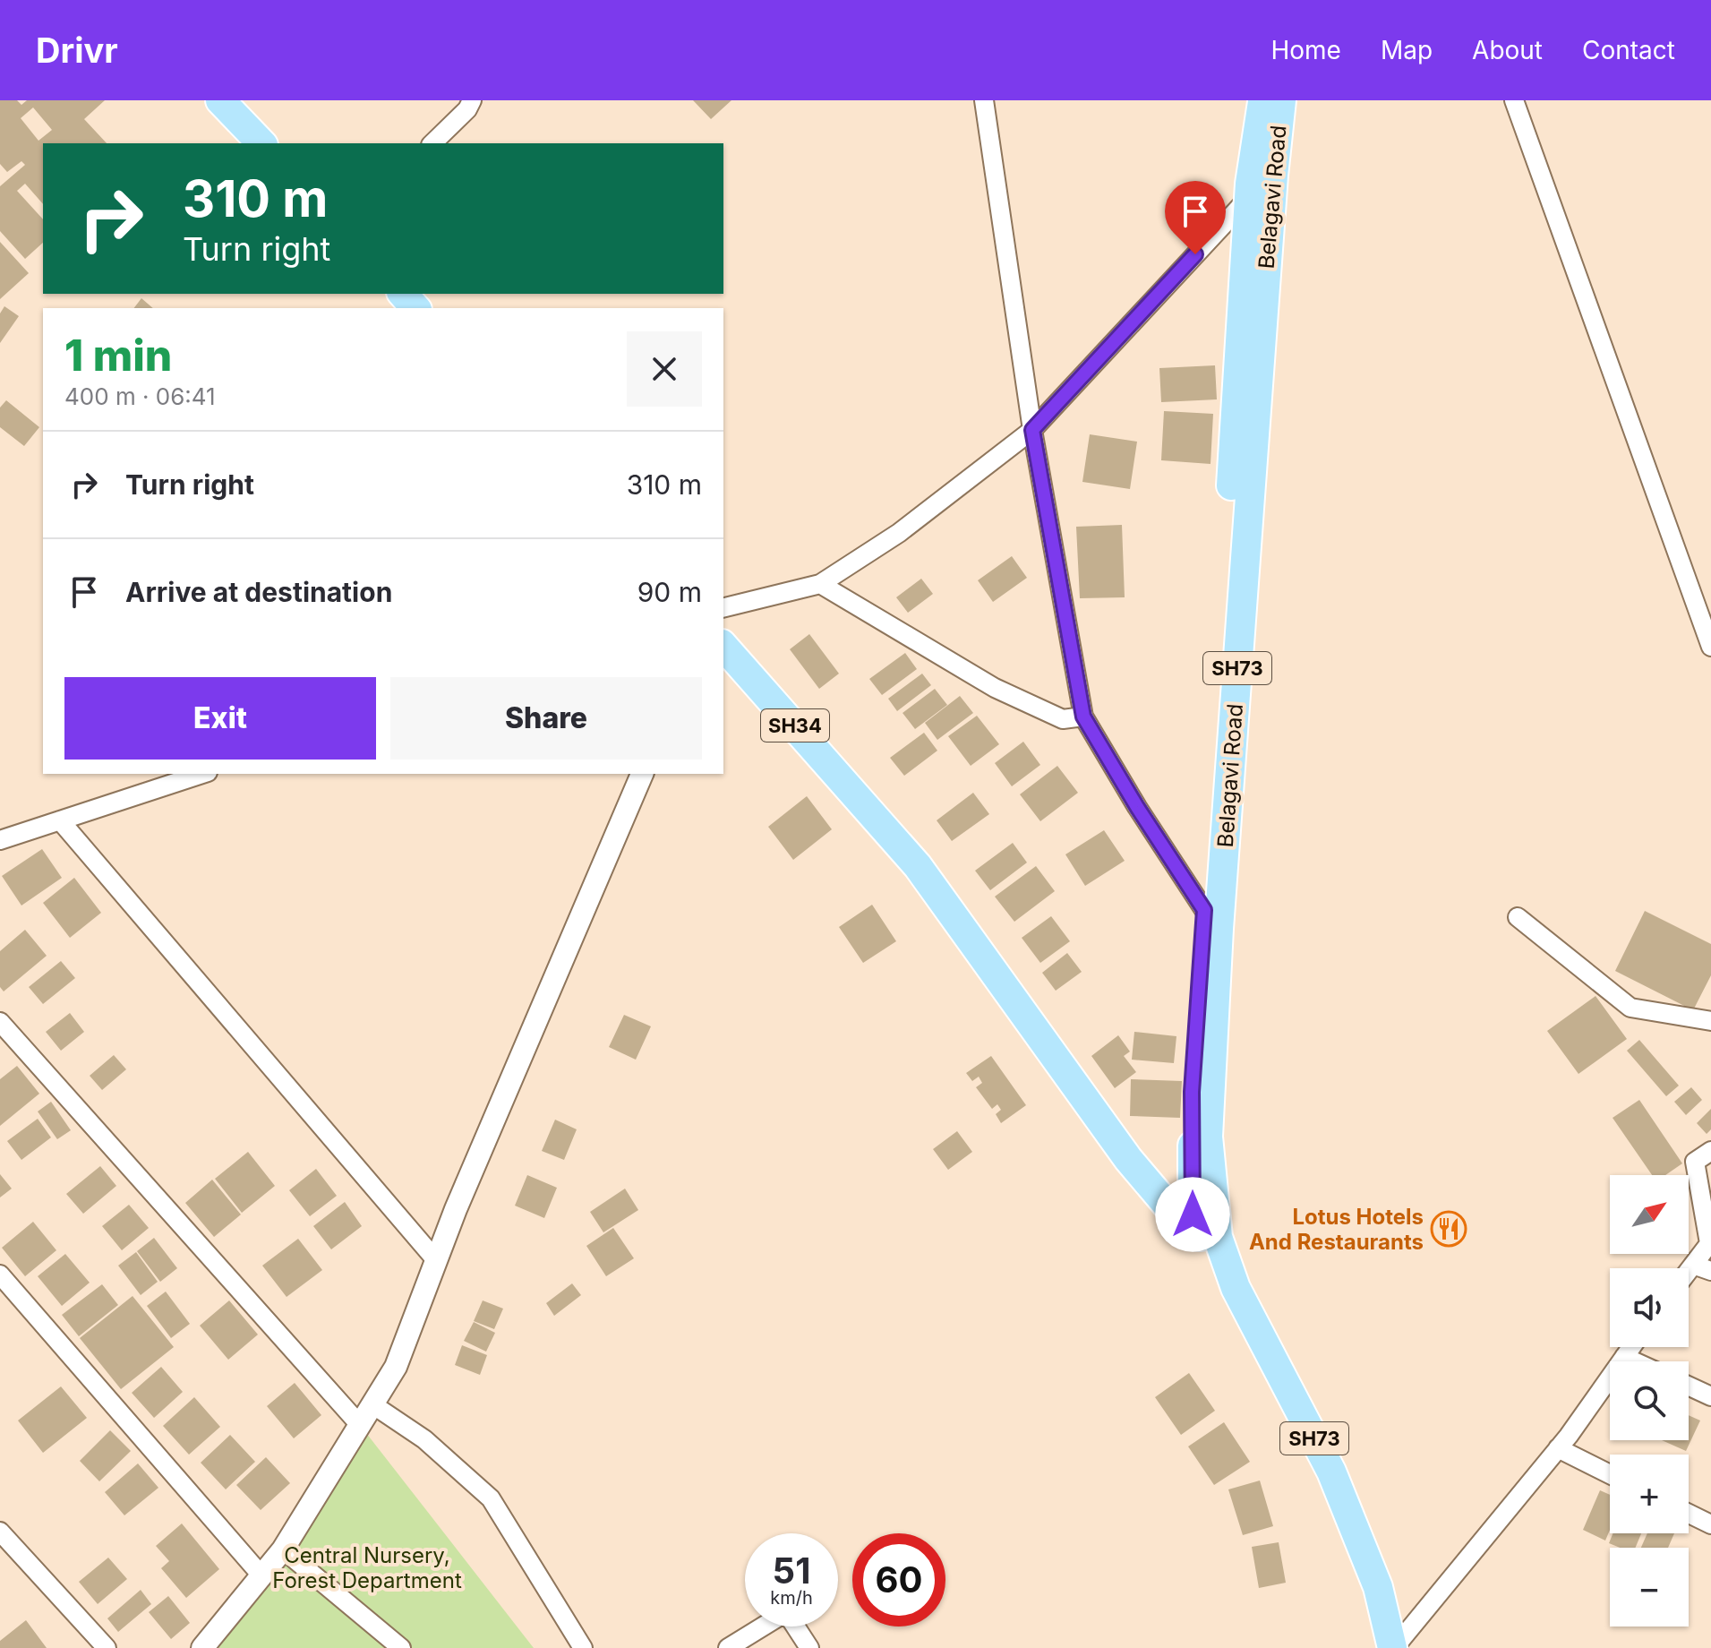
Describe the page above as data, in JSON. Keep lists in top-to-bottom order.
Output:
{
  "streets": {
    "main road": ["Belagavi Road", "SH73", "SH34"]
  },
  "crossings": [
    ["Belagavi Road", "SH73"],
    ["Belagavi Road", "SH34"],
    ["SH73", "SH34"]
  ],
  "parks": ["Central Nursery, Forest Department"],
  "places": {
    "restaurant": ["Lotus Hotels And Restaurants"]
  },
  "north": "top right",
  "page": {
    "header": "Drivr",
    "nav": [
      "Home",
      "Map",
      "About",
      "Contact"
    ],
    "turn": ["310 m", "Turn right"],
    "heading": ["1 min", "400 m · 06:41"],
    "list": [
      {
        "name": "Turn right",
        "value": "310 m"
      },
      {
        "name": "Arrive at destination",
        "value": "90 m"
      }
    ],
    "buttons": ["Exit", "Share"],
    "map_buttons": ["+", "−"],
    "speed": "51 km/h",
    "limit": "60"
  }
}
